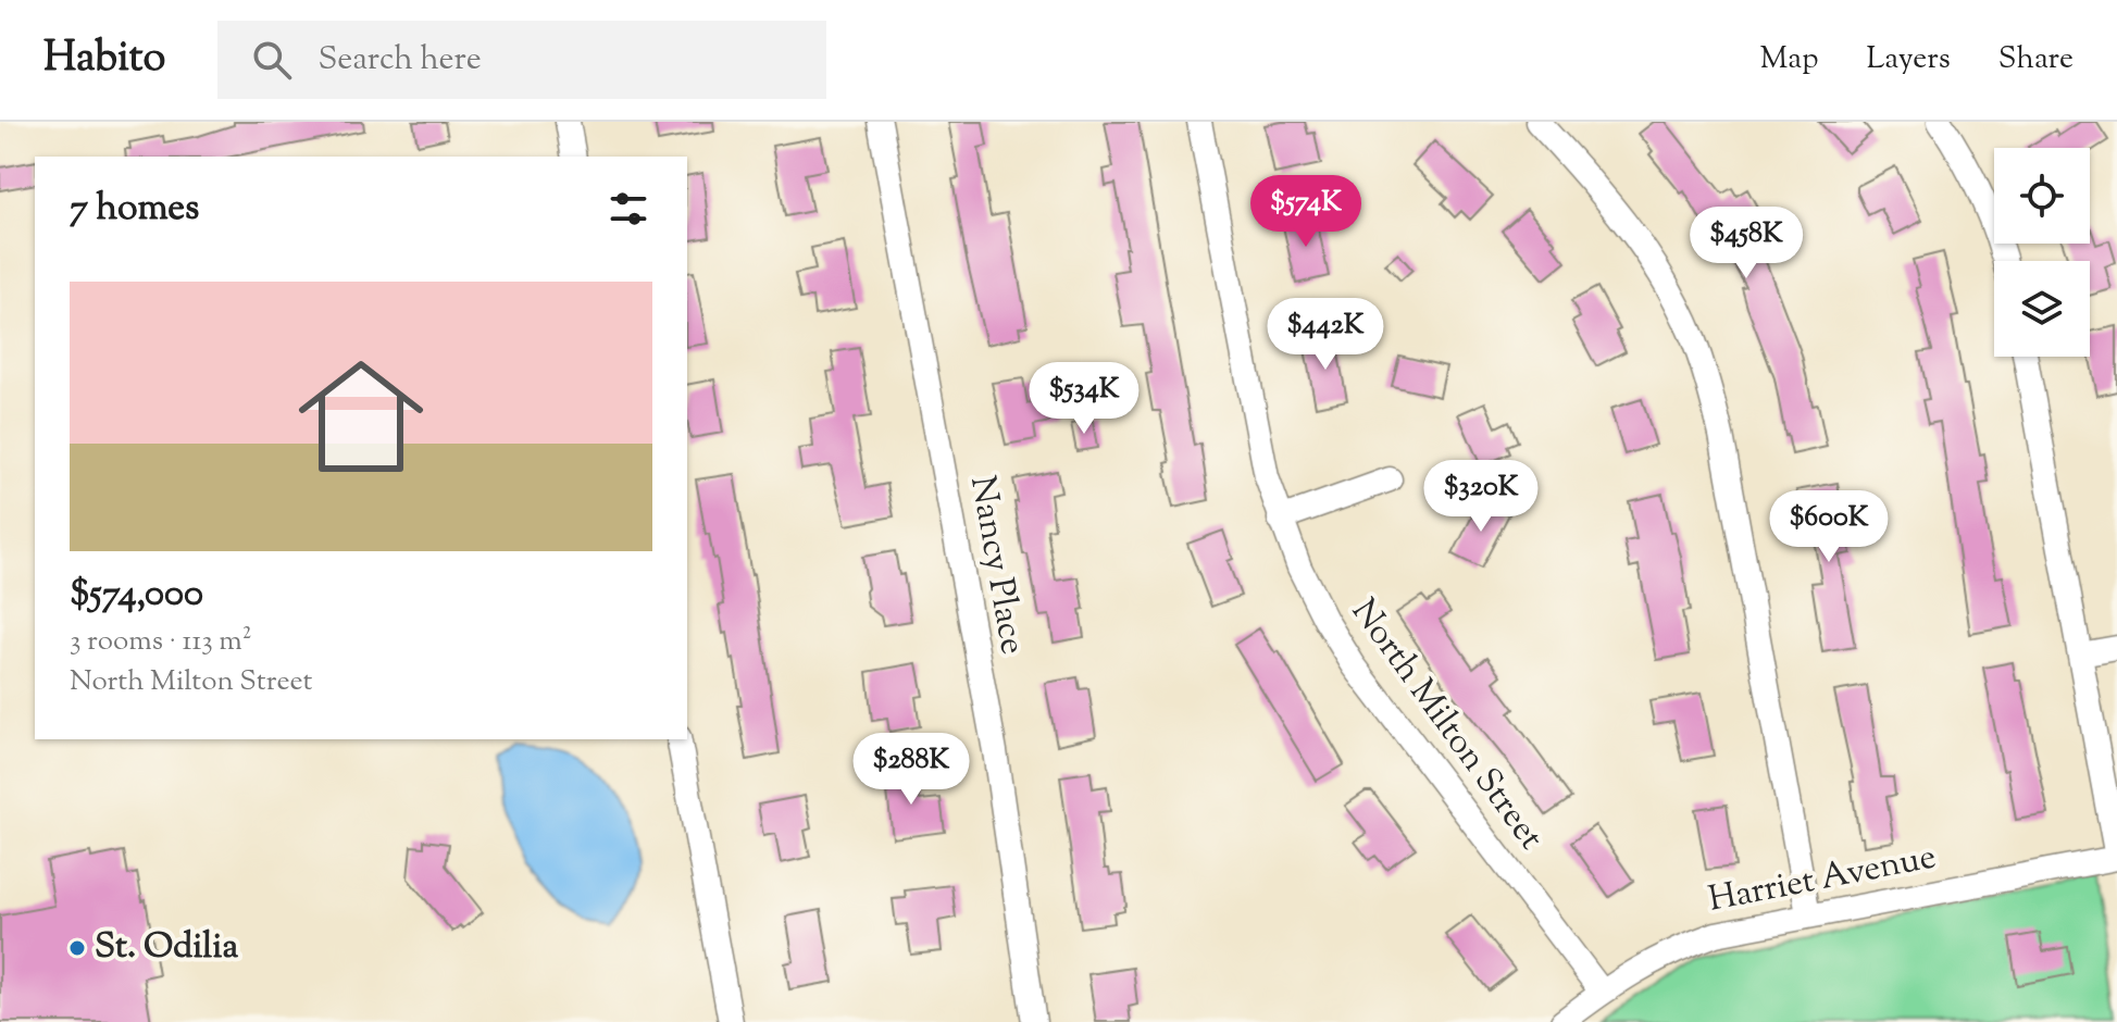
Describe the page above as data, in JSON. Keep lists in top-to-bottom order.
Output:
{
  "streets": {
    "street": ["Nancy Place", "North Milton Street", "Harriet Avenue"]
  },
  "crossings": [
    ["North Milton Street", "Harriet Avenue"]
  ],
  "places": ["St. Odilia"],
  "page": {
    "header": "Habito",
    "search": "Search here",
    "nav": ["Map", "Layers", "Share"],
    "heading": "7 homes",
    "price": [
      "$574K",
      "$458K",
      "$442K",
      "$534K",
      "$320K",
      "$600K",
      "$288K"
    ],
    "list": [
      {
        "name": "$574,000",
        "note": "3 rooms · 113 m² · North Milton Street"
      }
    ]
  }
}
